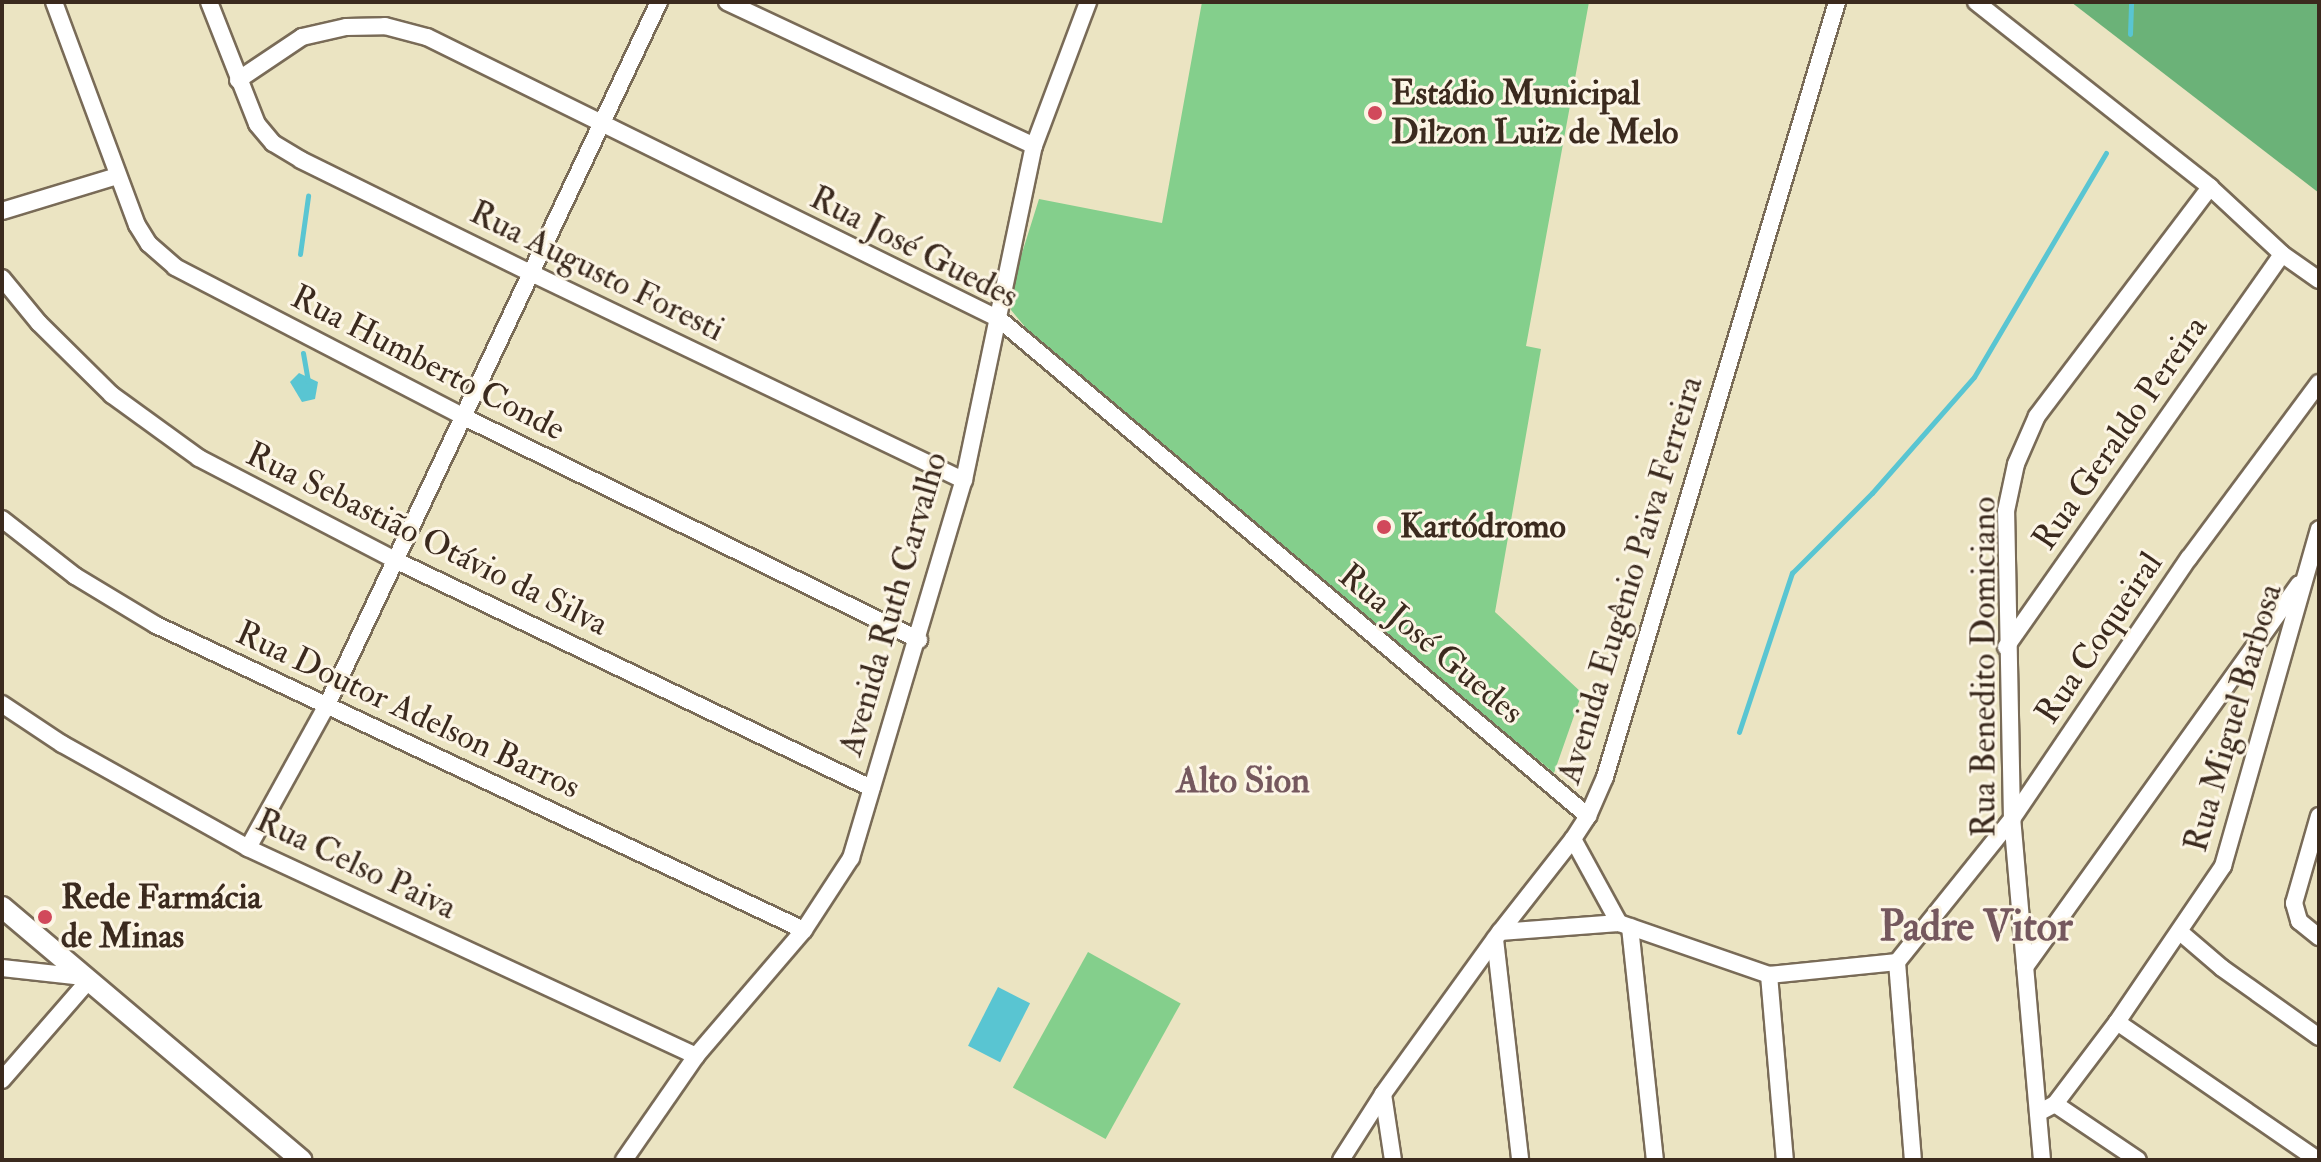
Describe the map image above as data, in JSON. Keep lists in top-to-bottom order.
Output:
{
  "streets": {
    "street": [
      "Rua José Guedes",
      "Rua Augusto Foresti",
      "Rua Humberto Conde",
      "Rua Geraldo Pereira",
      "Rua Sebastião Otávio da Silva",
      "Avenida Eugênio Paiva Ferreira",
      "Avenida Ruth Carvalho",
      "Rua Coqueiral",
      "Rua Benedito Domiciano",
      "Rua Doutor Adelson Barros",
      "Rua Miguel Barbosa",
      "Rua Celso Paiva"
    ]
  },
  "crossings": [
    ["Rua José Guedes", "Rua Augusto Foresti"],
    ["Rua José Guedes", "Avenida Eugênio Paiva Ferreira"],
    ["Rua José Guedes", "Avenida Ruth Carvalho"],
    ["Rua Augusto Foresti", "Avenida Ruth Carvalho"],
    ["Rua Humberto Conde", "Avenida Ruth Carvalho"],
    ["Rua Geraldo Pereira", "Rua Benedito Domiciano"],
    ["Rua Sebastião Otávio da Silva", "Avenida Ruth Carvalho"],
    ["Avenida Ruth Carvalho", "Rua Doutor Adelson Barros"],
    ["Avenida Ruth Carvalho", "Rua Celso Paiva"],
    ["Rua Coqueiral", "Rua Benedito Domiciano"]
  ],
  "districts": ["Alto Sion", "Padre Vitor"],
  "places": ["Estádio Municipal Dilzon Luiz de Melo", "Kartódromo", "Rede Farmácia de Minas"]
}
